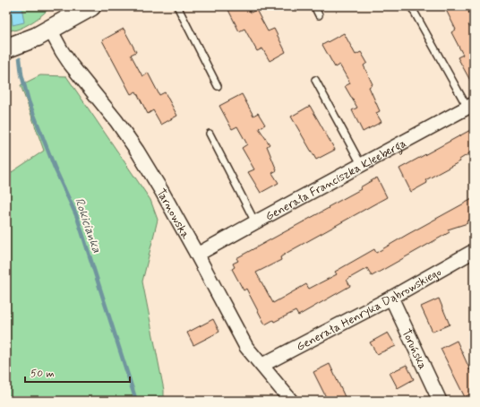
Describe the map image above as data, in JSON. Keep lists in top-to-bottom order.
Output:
{
  "streets": {
    "street": [
      "Generała Franciszka Kleeberga",
      "Tarnowska",
      "Generała Henryka Dąbrowskiego",
      "Toruńska"
    ]
  },
  "crossings": [
    ["Generała Franciszka Kleeberga", "Tarnowska"],
    ["Tarnowska", "Generała Henryka Dąbrowskiego"],
    ["Generała Henryka Dąbrowskiego", "Toruńska"]
  ],
  "water": ["Rokicianka"],
  "scale_bar": "50 m"
}
